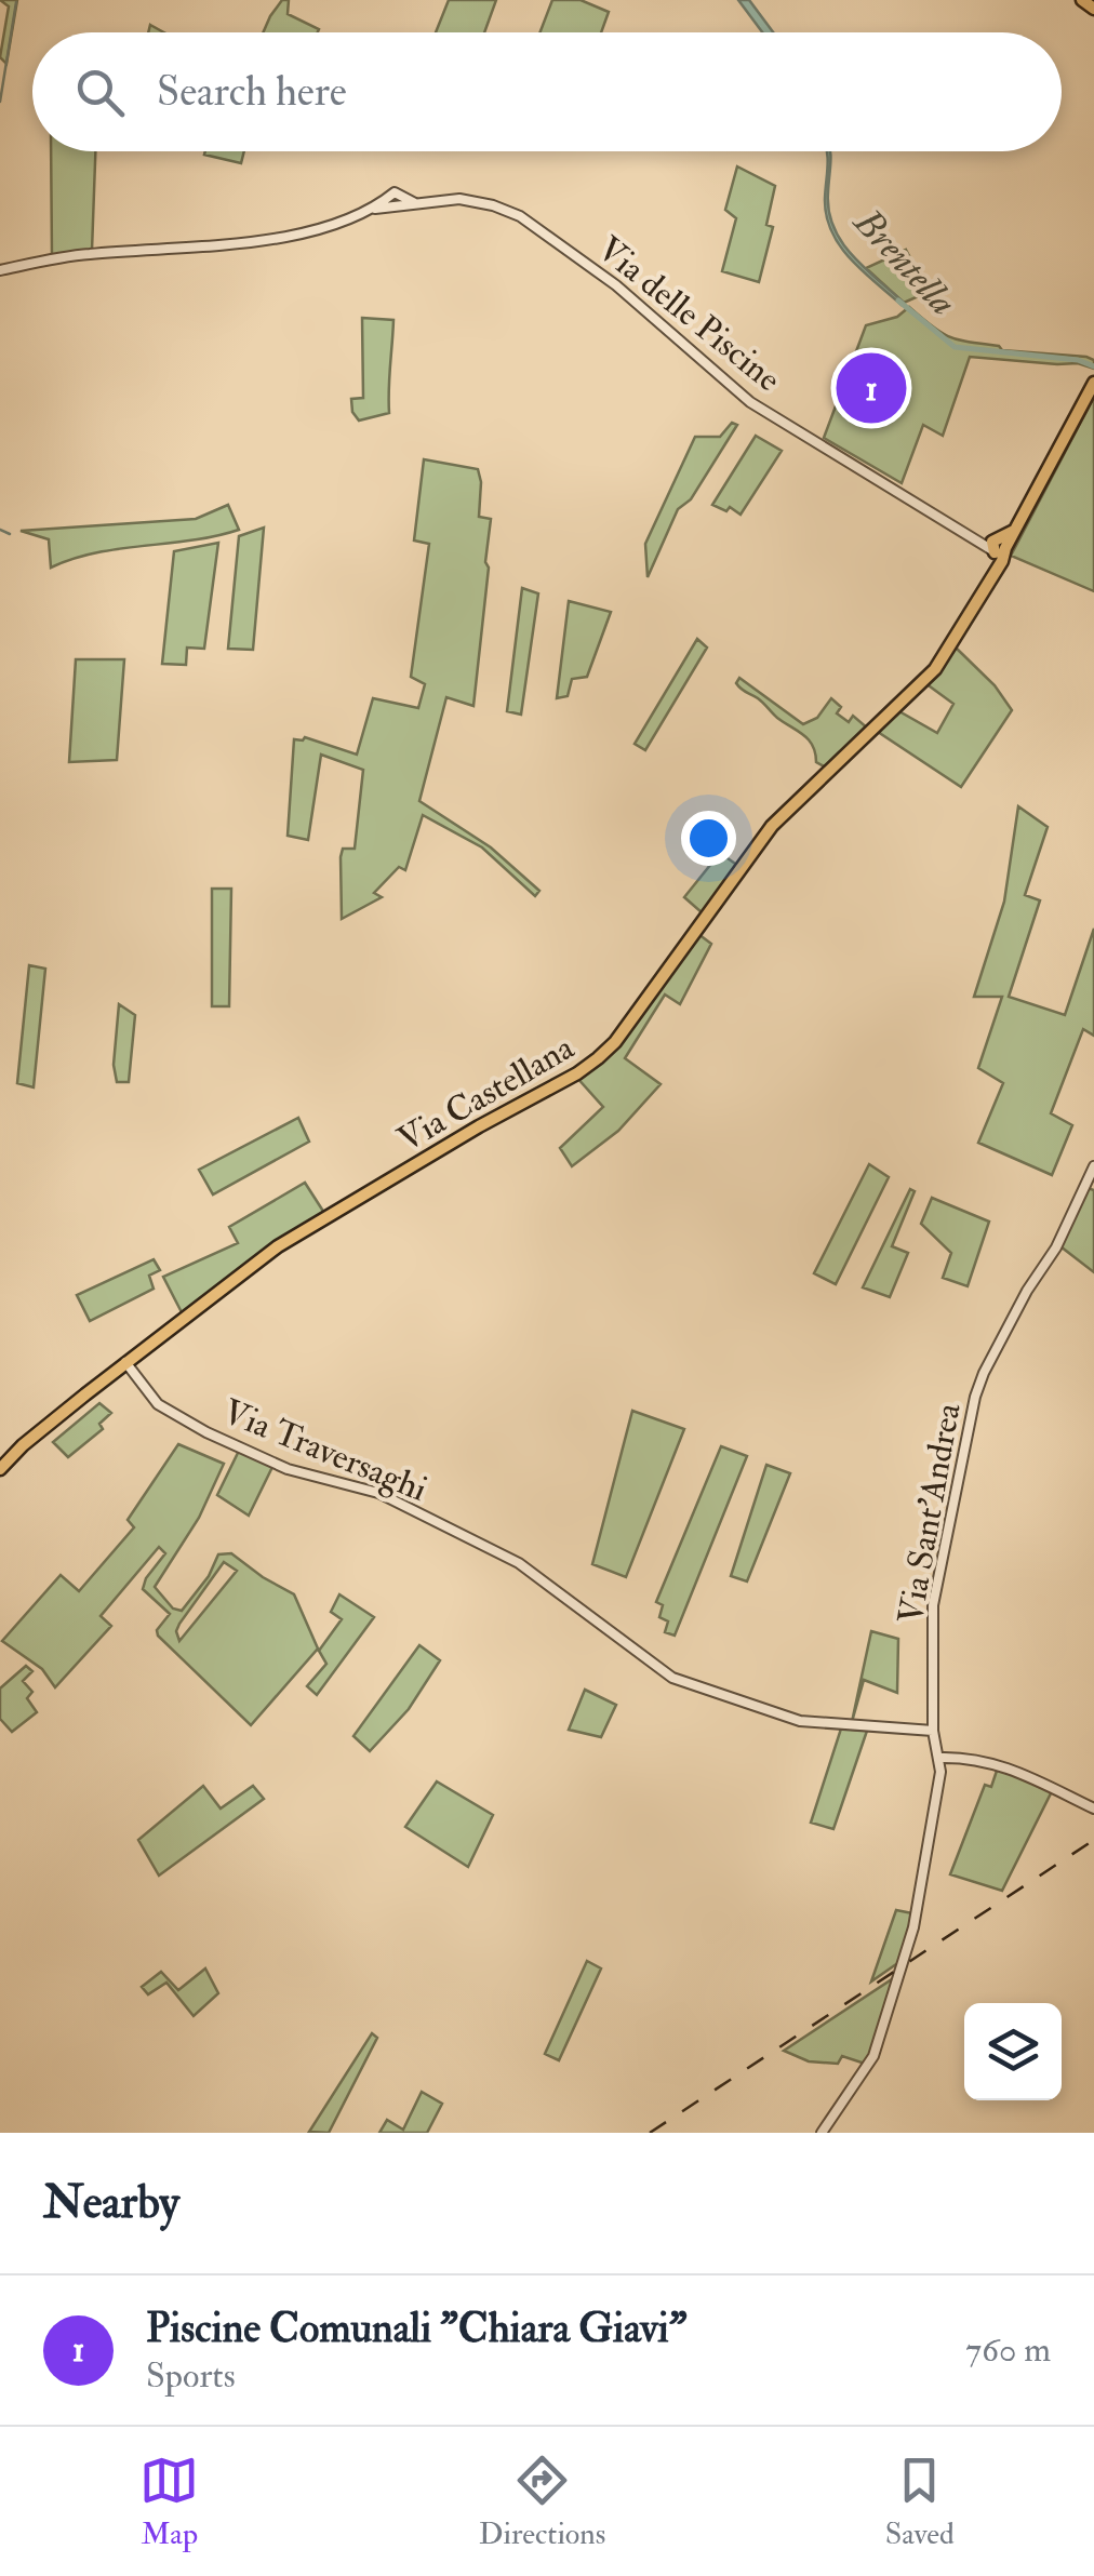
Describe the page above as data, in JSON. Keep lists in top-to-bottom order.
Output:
{
  "streets": {
    "main road": ["Via Castellana"],
    "street": ["Via delle Piscine", "Via Traversaghi", "Via Sant'Andrea"]
  },
  "crossings": [
    ["Via delle Piscine", "Via Castellana"],
    ["Via Castellana", "Via Traversaghi"],
    ["Via Traversaghi", "Via Sant'Andrea"]
  ],
  "water": ["Brentella"],
  "page": {
    "search": "Search here",
    "pins": "1",
    "heading": "Nearby",
    "list": [
      {
        "mark": "1",
        "name": "Piscine Comunali \"Chiara Giavi\"",
        "note": "Sports",
        "value": "760 m"
      }
    ],
    "nav": ["Map", "Directions", "Saved"]
  }
}
